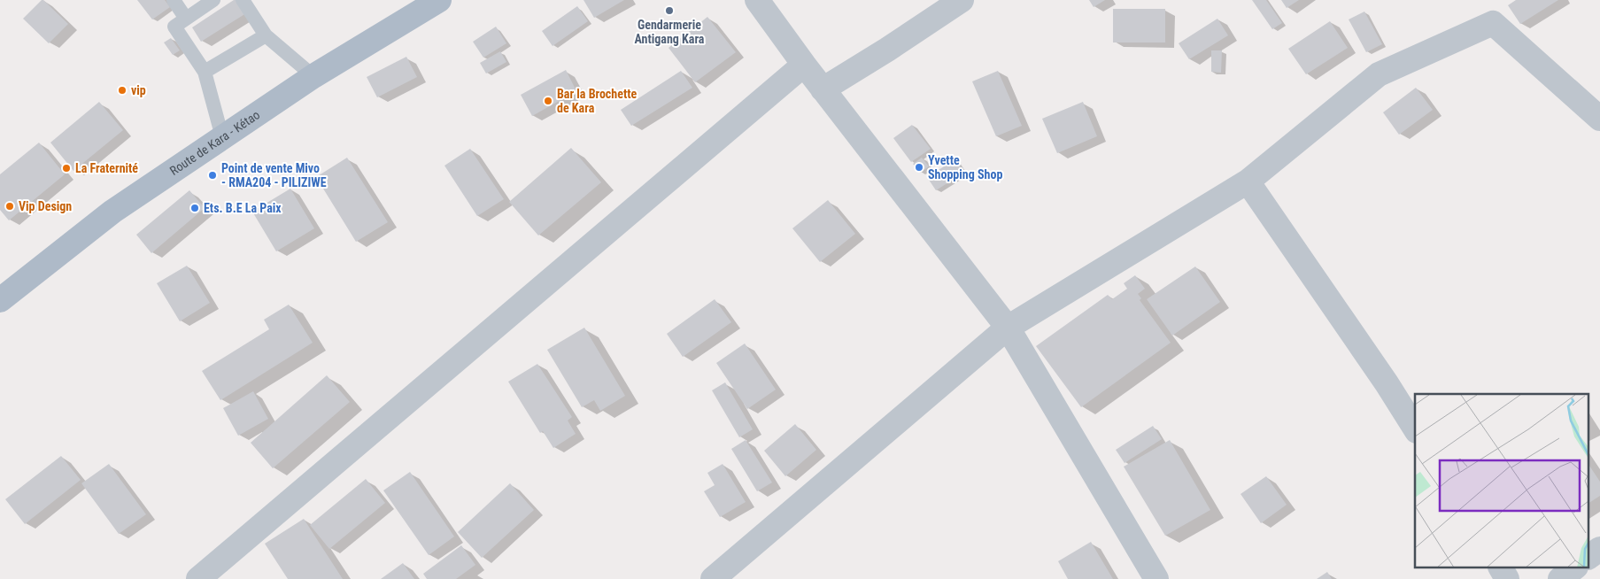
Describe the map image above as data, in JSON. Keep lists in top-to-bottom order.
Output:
{
  "streets": {
    "main road": ["Route de Kara - Kétao"]
  },
  "places": [
    "Gendarmerie Antigang Kara",
    "vip",
    "Bar la Brochette de Kara",
    "Yvette Shopping Shop",
    "La Fraternité",
    "Point de vente Mivo - RMA204 - PILIZIWE",
    "Vip Design",
    "Ets. B.E La Paix"
  ]
}
